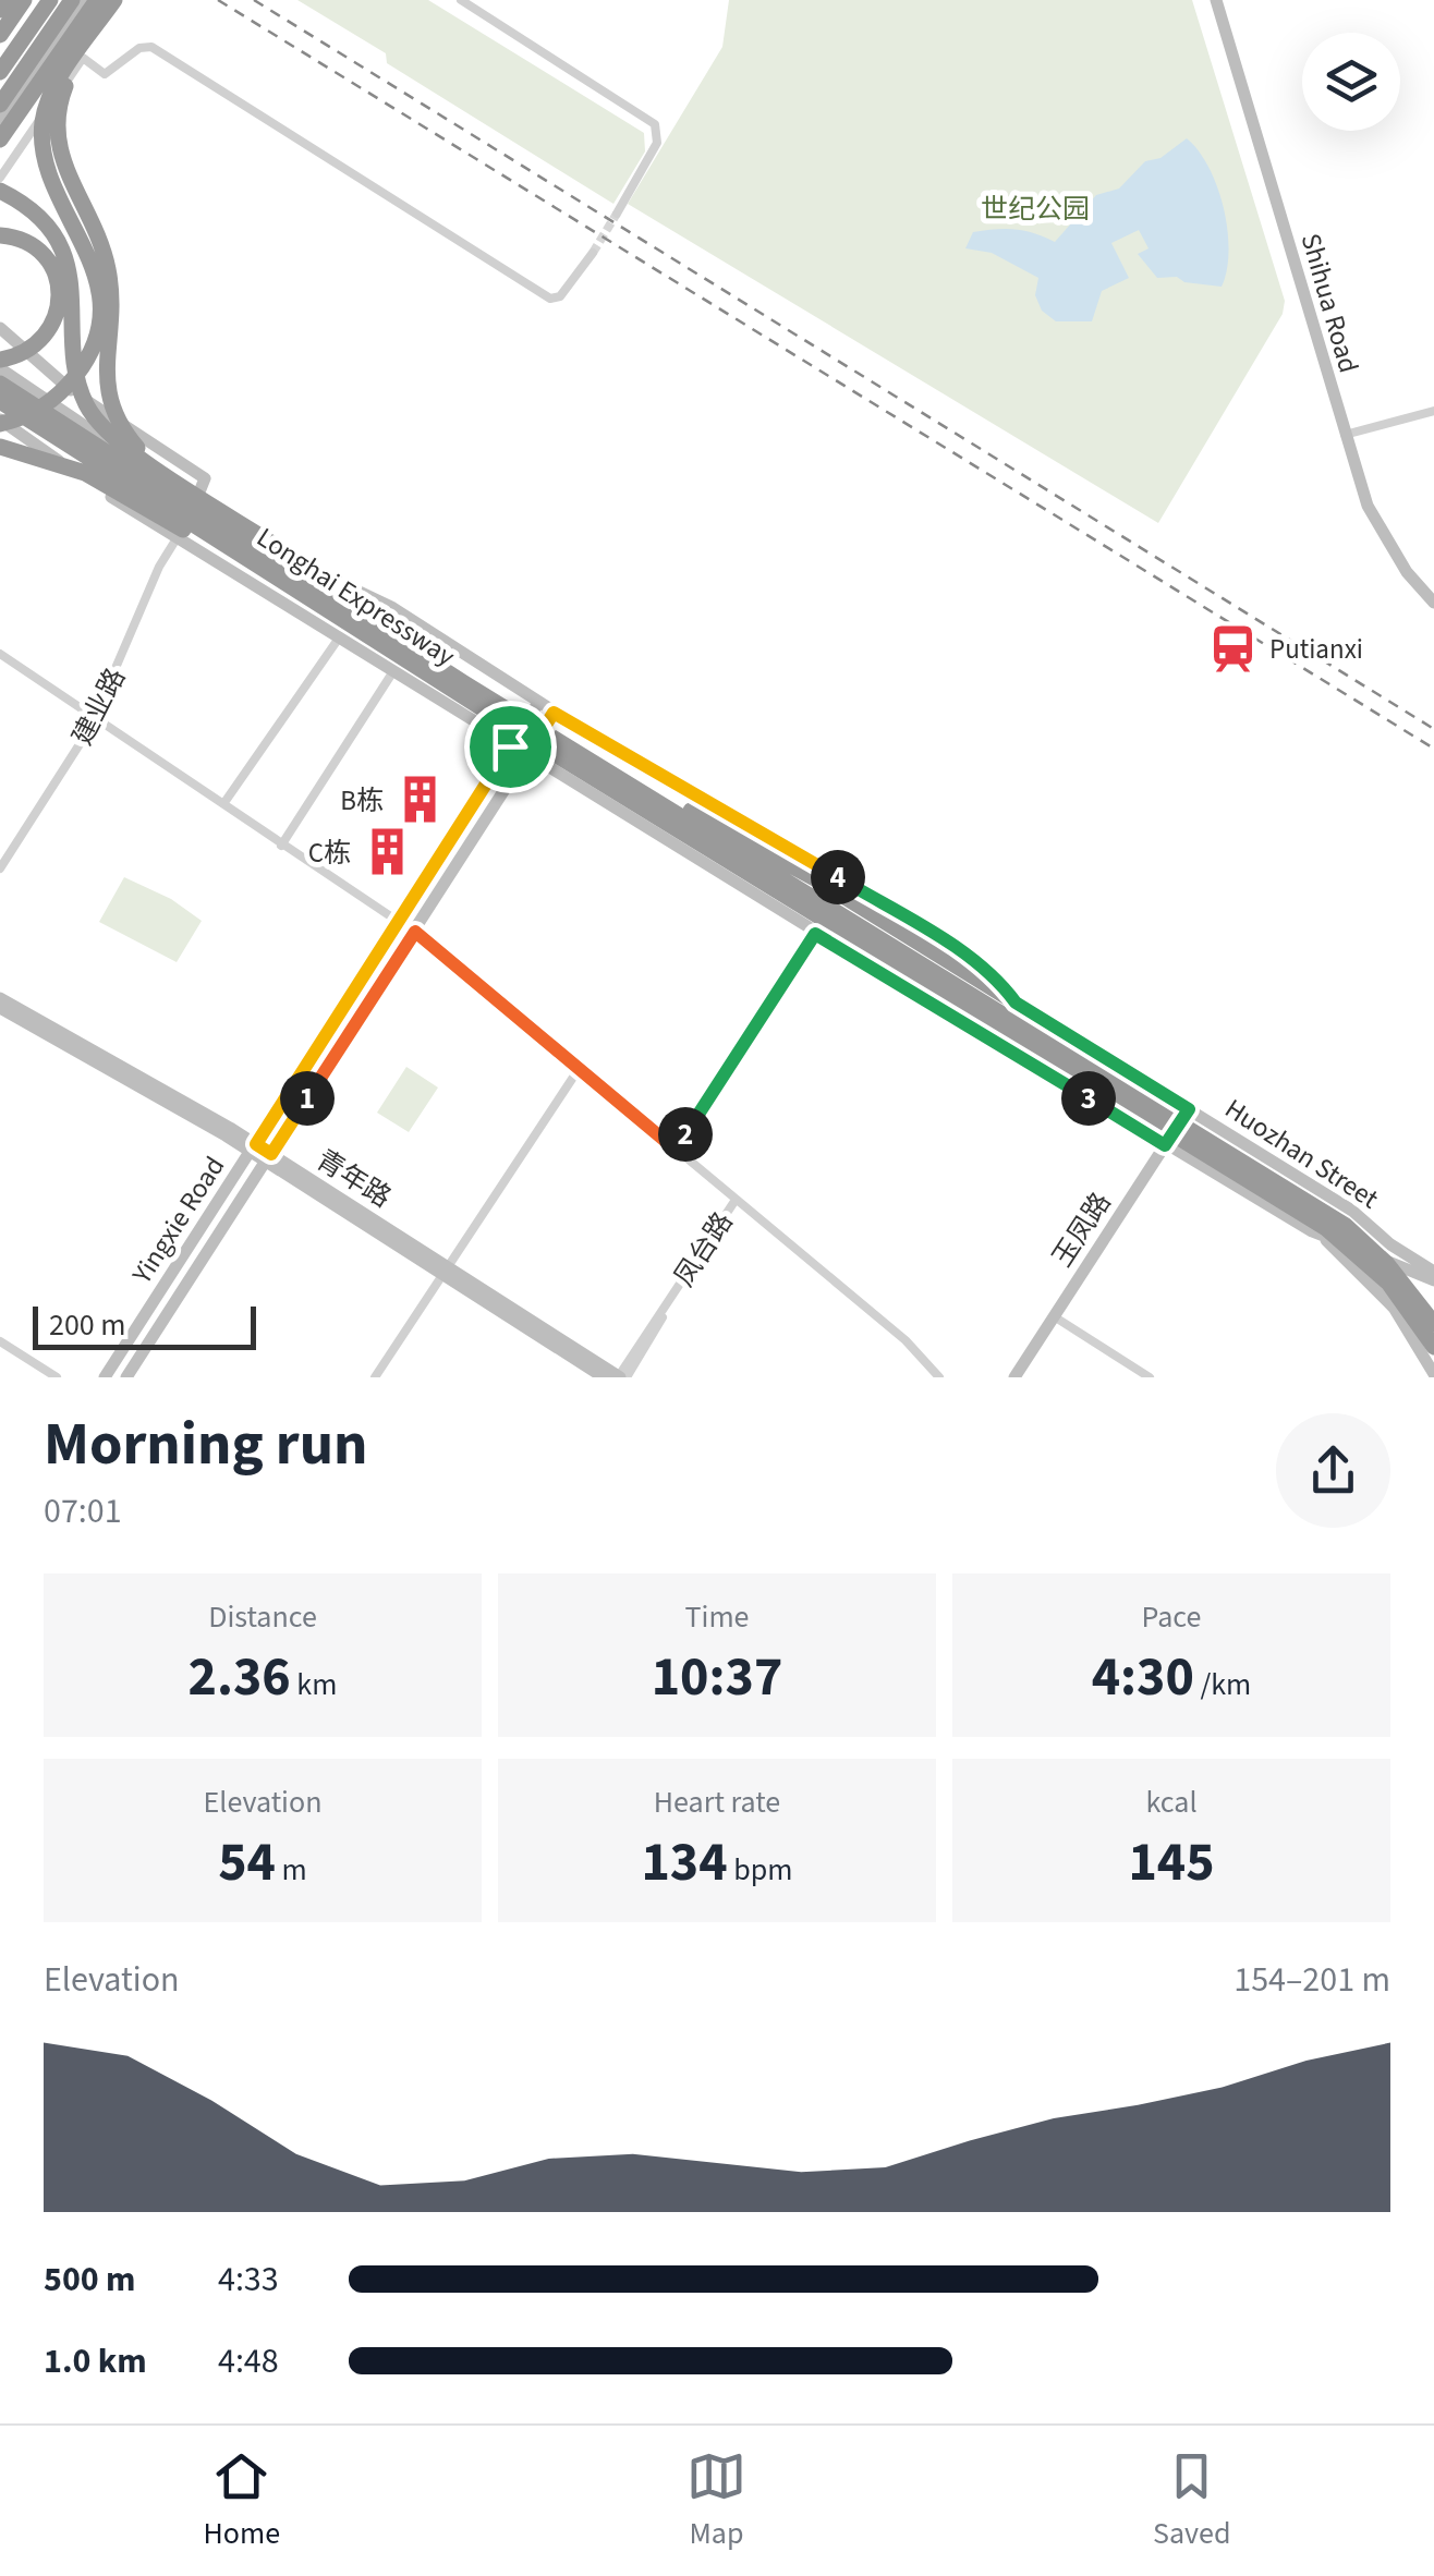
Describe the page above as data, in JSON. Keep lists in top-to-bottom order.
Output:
{
  "streets": {
    "highway": ["Longhai Expressway"],
    "street": [
      "Shihua Road",
      "建业路",
      "Huozhan Street",
      "青年路",
      "Yingxie Road",
      "玉凤路",
      "凤台路"
    ]
  },
  "crossings": [
    ["建业路", "Huozhan Street"],
    ["Huozhan Street", "Yingxie Road"],
    ["Huozhan Street", "玉凤路"],
    ["青年路", "Yingxie Road"],
    ["青年路", "凤台路"]
  ],
  "parks": ["世纪公园"],
  "places": {
    "station": ["Putianxi"],
    "building": ["B栋", "C栋"]
  },
  "scale_bar": "200 m",
  "page": {
    "pins": [
      "4",
      "1",
      "3",
      "2"
    ],
    "scale": "200 m",
    "heading": ["Morning run", "07:01"],
    "stats": [
      ["Distance", "2.36 km"],
      ["Time", "10:37"],
      ["Pace", "4:30 /km"],
      ["Elevation", "54 m"],
      ["Heart rate", "134 bpm"],
      ["kcal", "145"]
    ],
    "chart": ["Elevation", "154–201 m"],
    "list": [
      {
        "name": "500 m",
        "note": "4:33"
      },
      {
        "name": "1.0 km",
        "note": "4:48"
      }
    ],
    "tabs": ["Home", "Map", "Saved"]
  }
}
